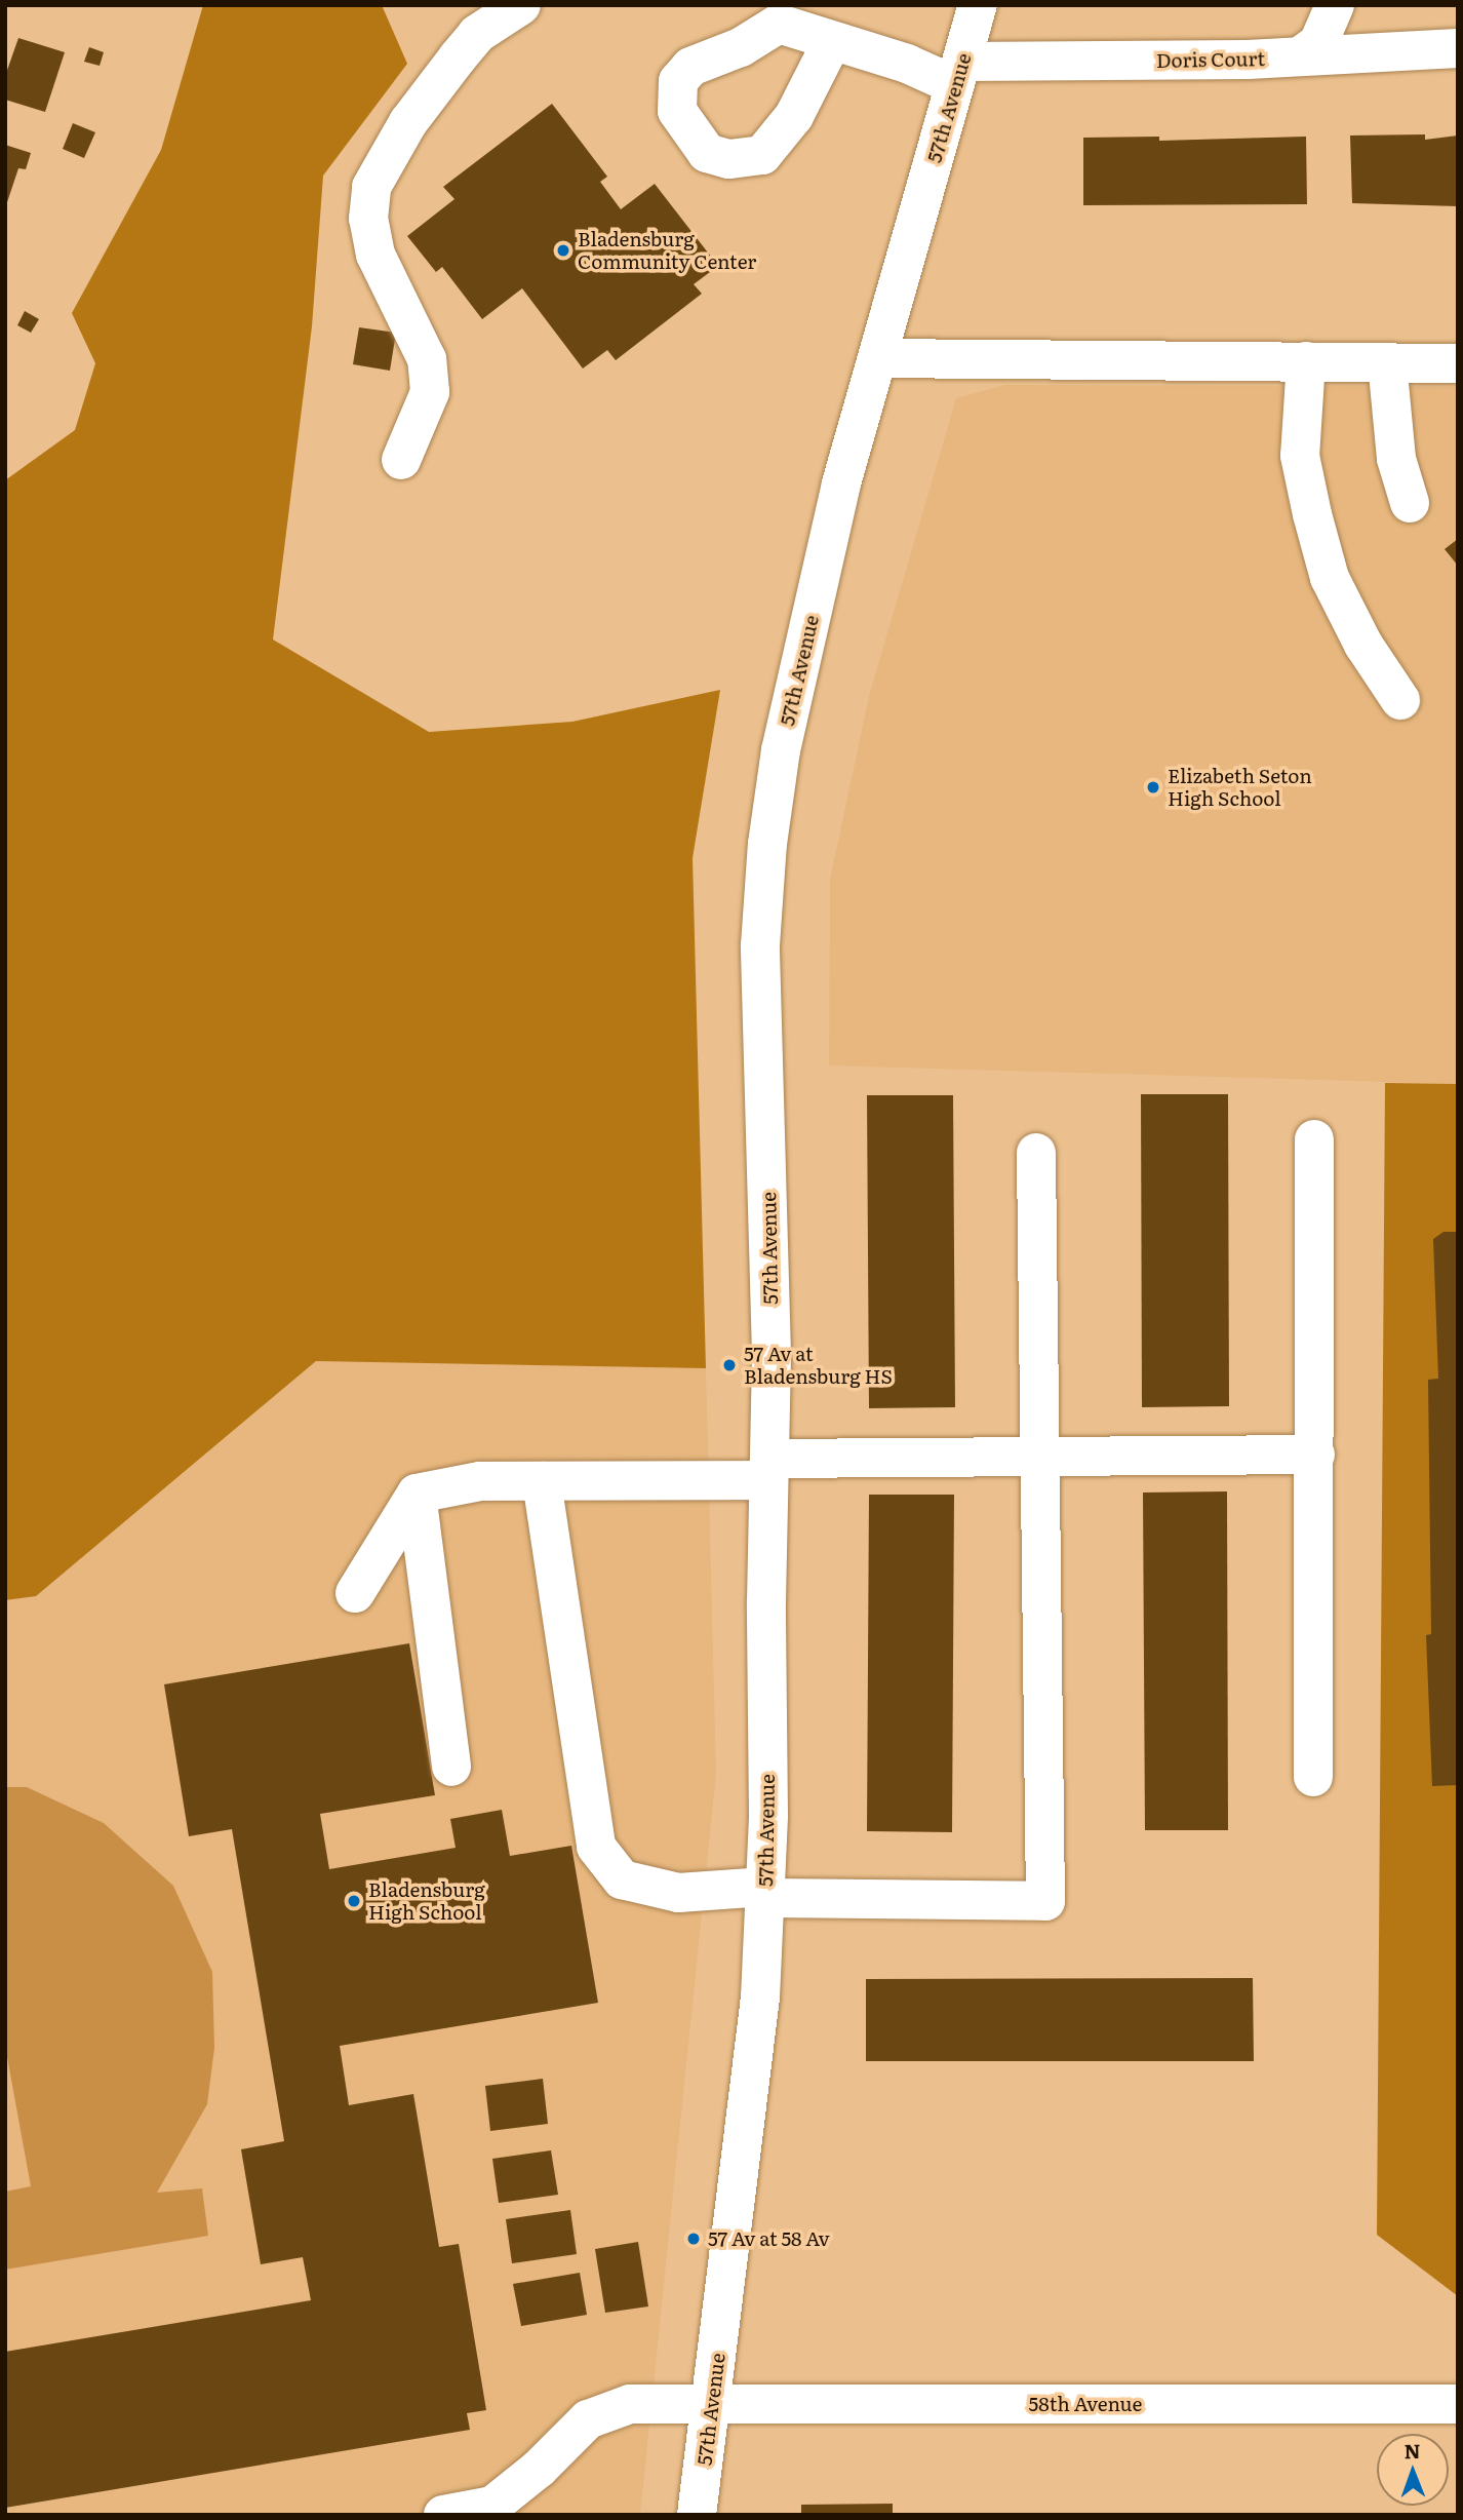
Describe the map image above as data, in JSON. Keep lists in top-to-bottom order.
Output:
{
  "streets": {
    "street": ["Doris Court", "57th Avenue", "58th Avenue"]
  },
  "crossings": [
    ["Doris Court", "57th Avenue"],
    ["57th Avenue", "58th Avenue"]
  ],
  "places": [
    "Bladensburg Community Center",
    "Elizabeth Seton High School",
    "57 Av at Bladensburg HS",
    "Bladensburg High School",
    "57 Av at 58 Av"
  ],
  "north": "top"
}
